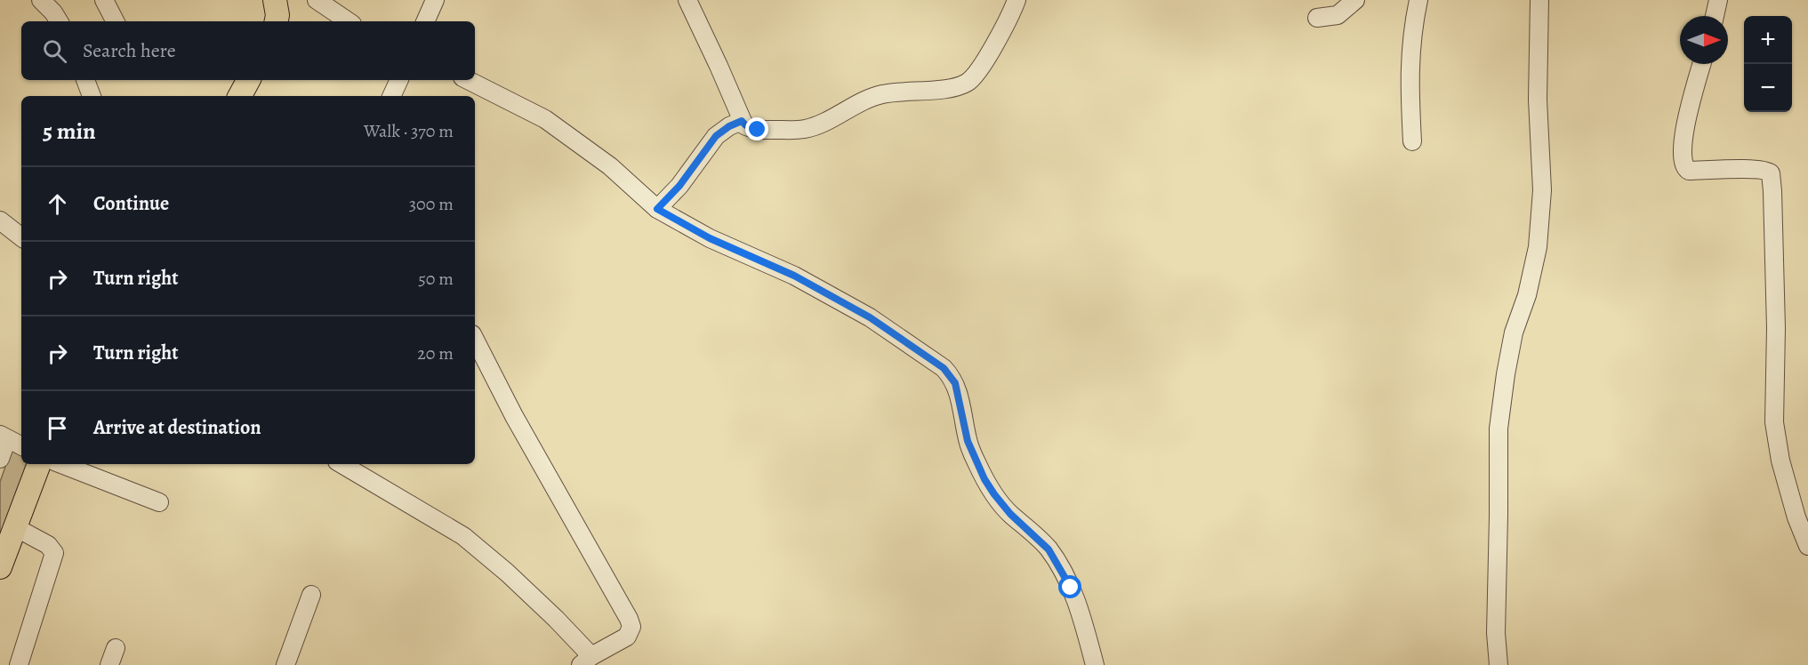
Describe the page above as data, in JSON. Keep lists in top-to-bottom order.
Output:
{
  "north": "right",
  "page": {
    "map_buttons": ["+", "−"],
    "search": "Search here",
    "heading": ["5 min", "Walk · 370 m"],
    "list": [
      ["Continue", "300 m"],
      ["Turn right", "50 m"],
      ["Turn right", "20 m"],
      "Arrive at destination"
    ]
  }
}
